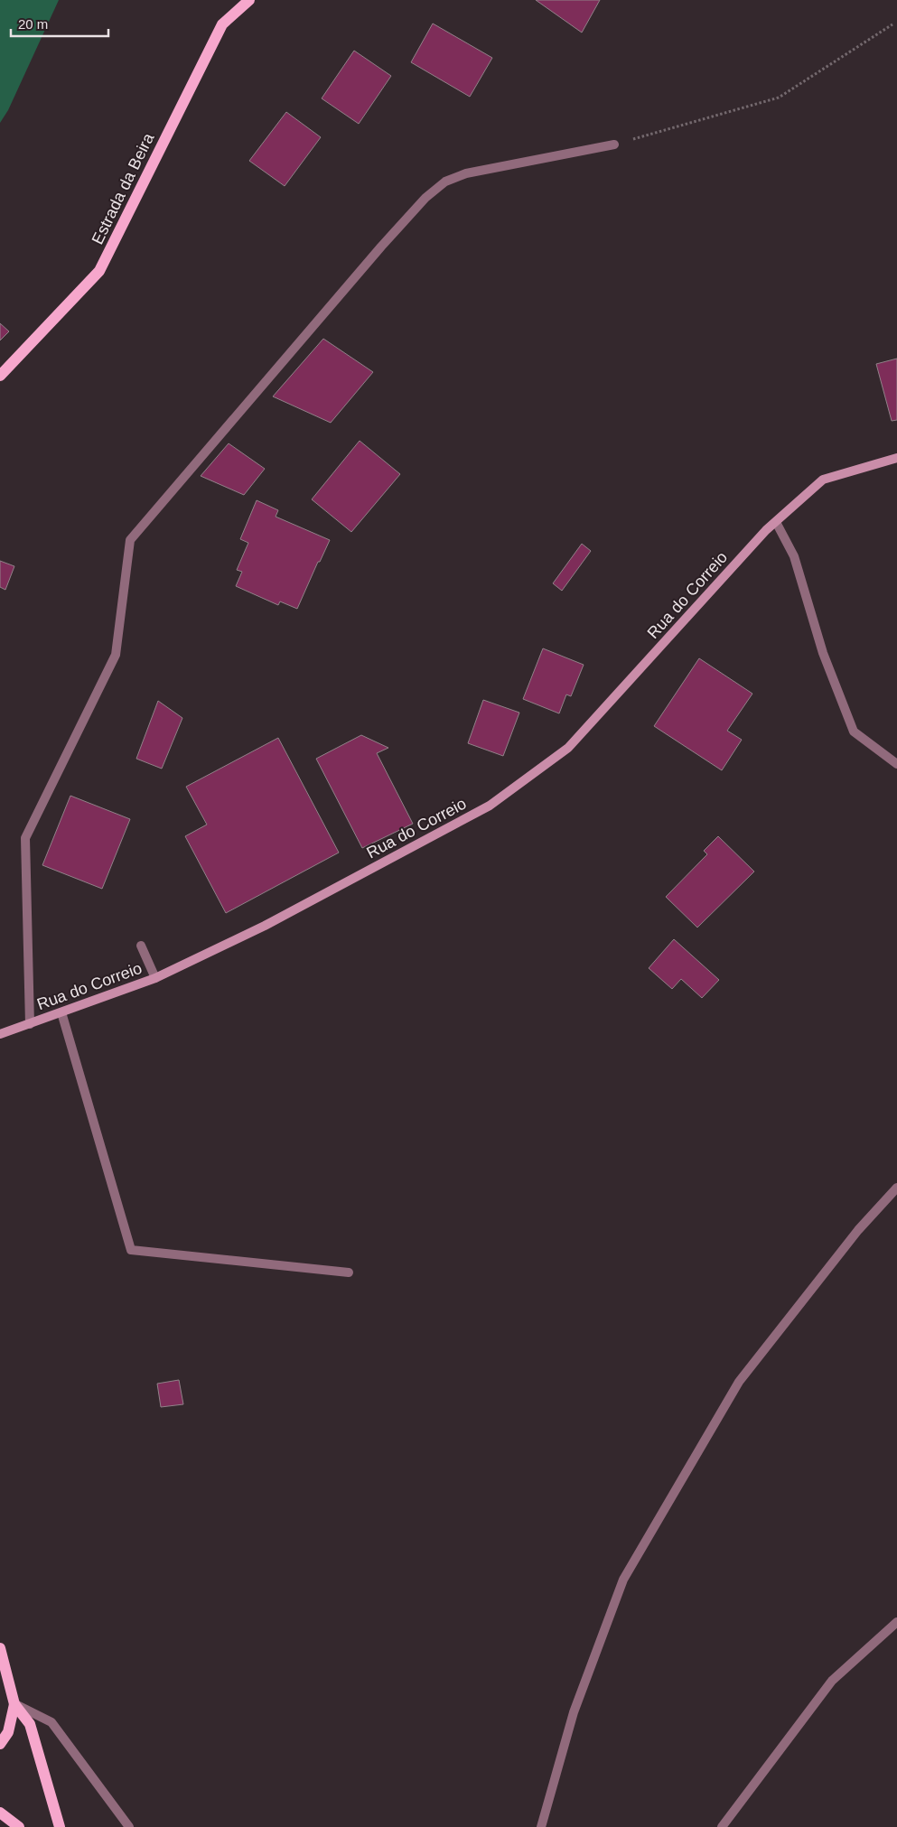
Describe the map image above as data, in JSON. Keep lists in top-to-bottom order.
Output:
{
  "streets": {
    "main road": ["Estrada da Beira"],
    "street": ["Rua do Correio"]
  },
  "scale_bar": "20 m"
}
